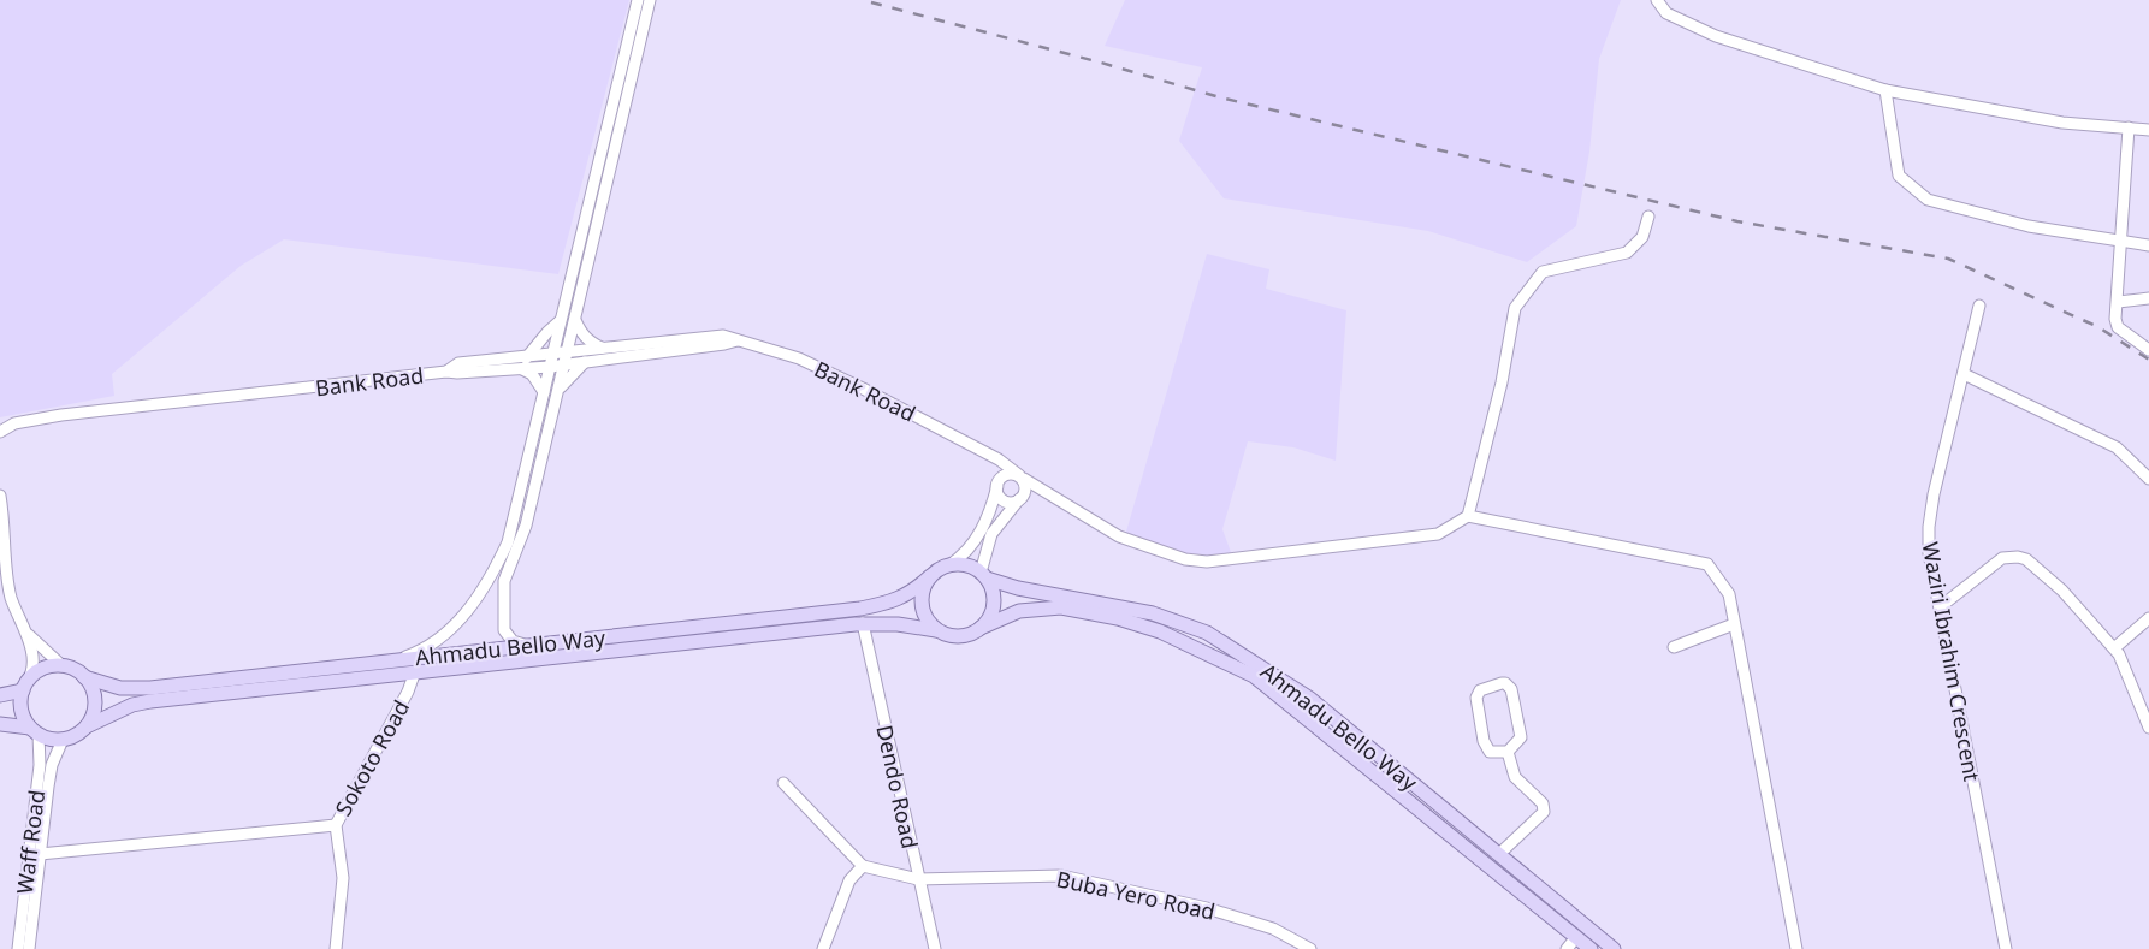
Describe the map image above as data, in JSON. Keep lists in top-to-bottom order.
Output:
{
  "streets": {
    "main road": ["Ahmadu Bello Way"],
    "street": [
      "Bank Road",
      "Waziri Ibrahim Crescent",
      "Sokoto Road",
      "Dendo Road",
      "Waff Road",
      "Buba Yero Road"
    ]
  },
  "crossings": [
    ["Ahmadu Bello Way", "Sokoto Road"],
    ["Ahmadu Bello Way", "Dendo Road"],
    ["Ahmadu Bello Way", "Waff Road"],
    ["Dendo Road", "Buba Yero Road"]
  ]
}
